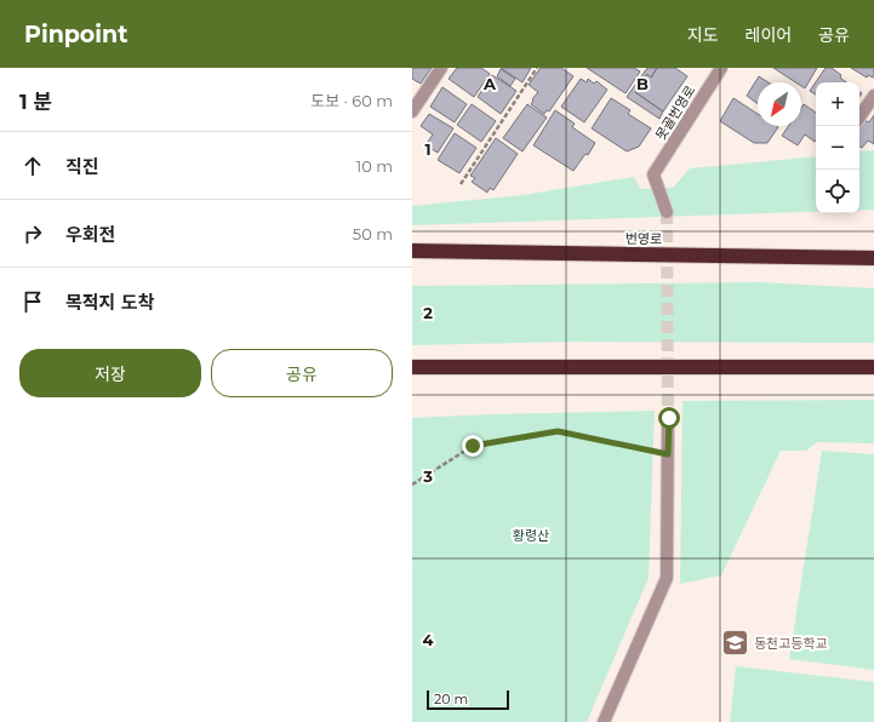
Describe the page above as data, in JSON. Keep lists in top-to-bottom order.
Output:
{
  "streets": {
    "highway": ["번영로"],
    "street": ["못골번영로"]
  },
  "parks": ["황령산"],
  "places": {
    "school or university": ["동천고등학교"]
  },
  "scale_bar": "20 m",
  "north": "bottom left",
  "page": {
    "header": "Pinpoint",
    "nav": ["지도", "레이어", "공유"],
    "heading": ["1 분", "도보 · 60 m"],
    "map_buttons": ["+", "−"],
    "list": [
      ["직진", "10 m"],
      ["우회전", "50 m"],
      "목적지 도착"
    ],
    "buttons": ["저장", "공유"],
    "scale": "20 m"
  },
  "grid": {
    "columns": ["A", "B"],
    "rows": [
      "1",
      "2",
      "3",
      "4"
    ]
  }
}
